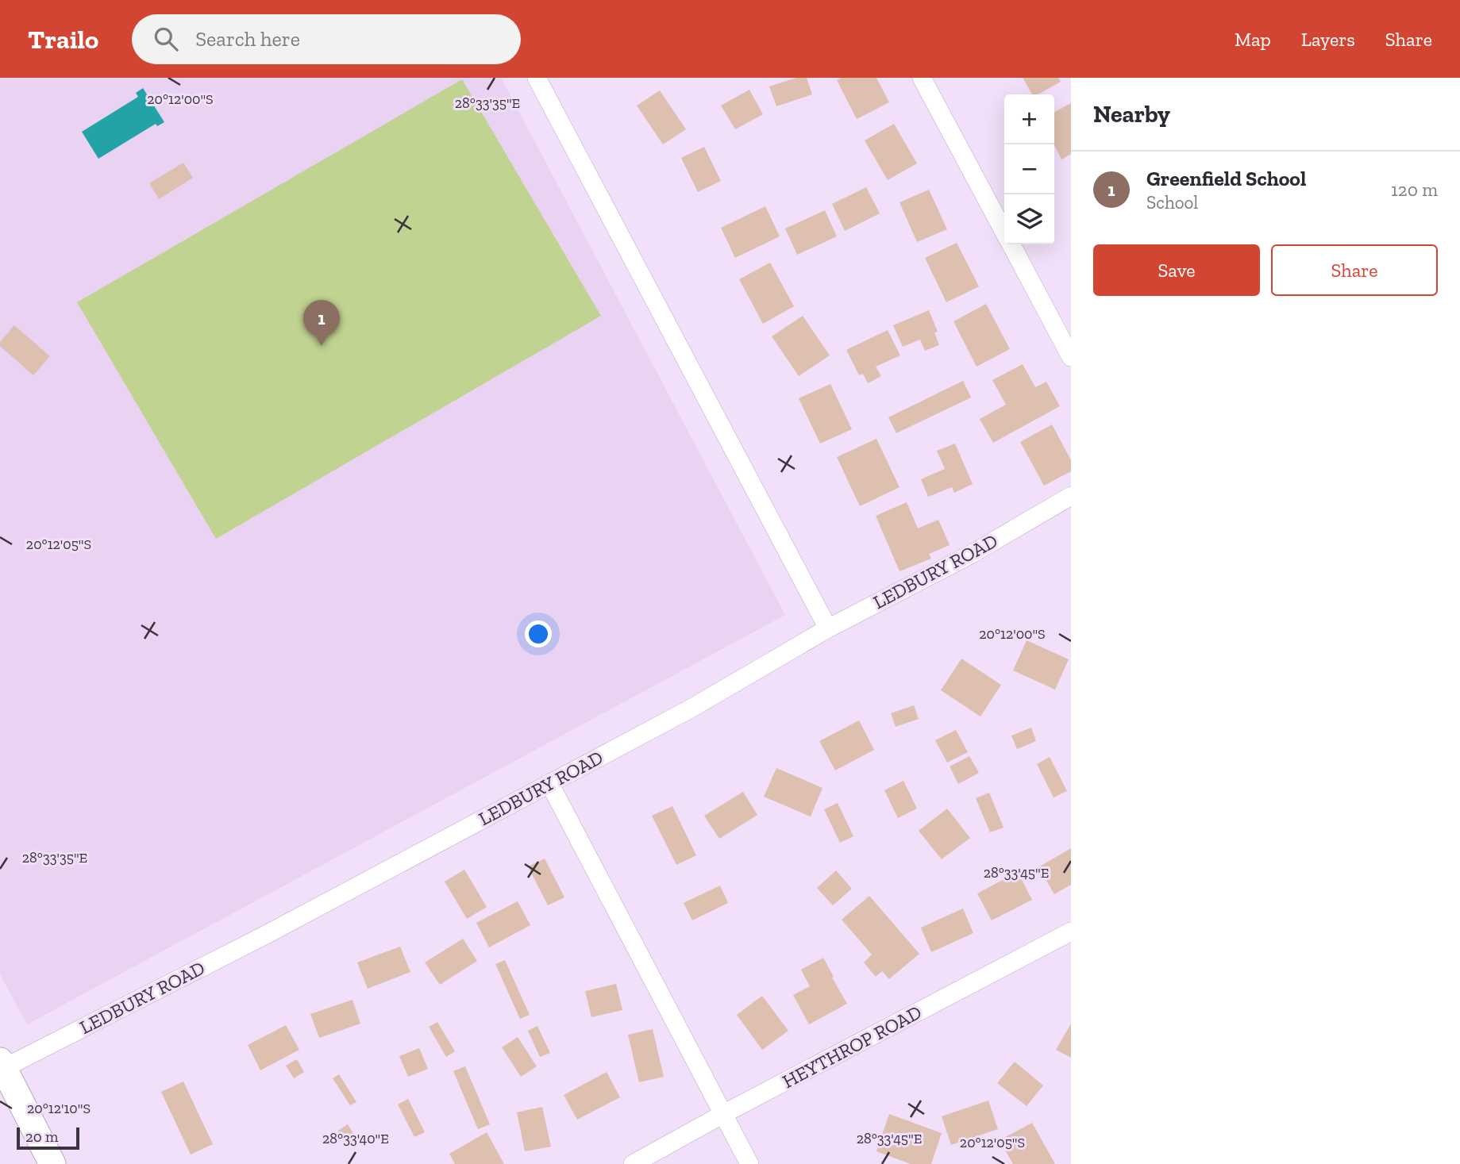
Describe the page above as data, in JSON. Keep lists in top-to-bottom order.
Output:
{
  "streets": {
    "street": ["LEDBURY ROAD", "HEYTHROP ROAD"]
  },
  "scale_bar": "20 m",
  "page": {
    "header": "Trailo",
    "search": "Search here",
    "nav": ["Map", "Layers", "Share"],
    "heading": "Nearby",
    "map_buttons": ["+", "−"],
    "list": [
      {
        "mark": "1",
        "name": "Greenfield School",
        "note": "School",
        "value": "120 m"
      }
    ],
    "buttons": ["Save", "Share"],
    "pins": "1",
    "scale": "20 m"
  },
  "coordinates": [
    "20°12'00\"S",
    "28°33'35\"E",
    "20°12'05\"S",
    "28°33'45\"E",
    "20°12'10\"S",
    "28°33'40\"E"
  ]
}
